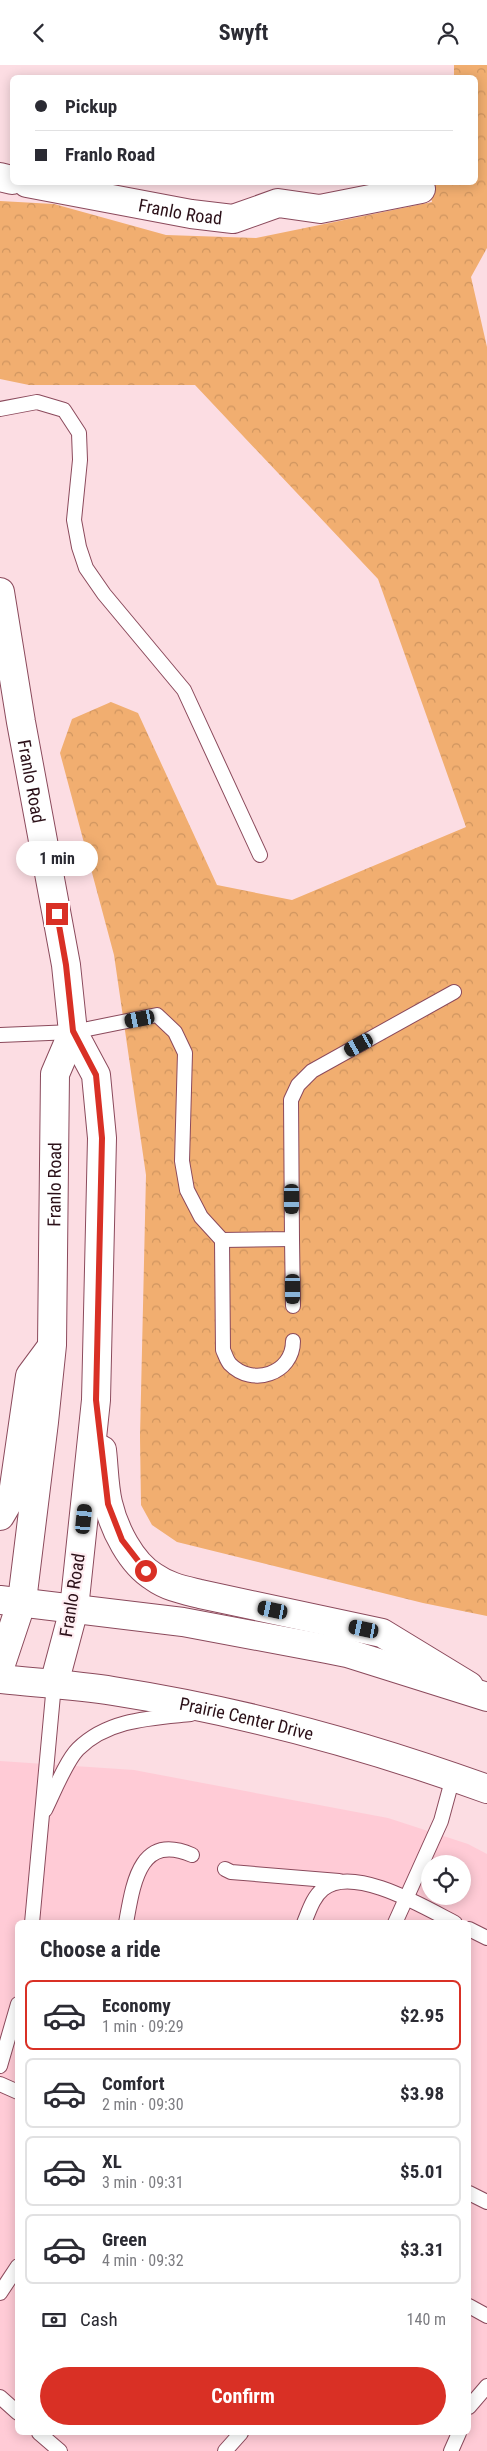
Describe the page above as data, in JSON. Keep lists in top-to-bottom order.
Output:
{
  "streets": {
    "street": ["Franlo Road", "Prairie Center Drive"]
  },
  "crossings": [
    ["Franlo Road", "Prairie Center Drive"]
  ],
  "page": {
    "header": "Swyft",
    "banner": ["Pickup", "Franlo Road"],
    "bubble": "1 min",
    "heading": "Choose a ride",
    "list": [
      {
        "name": "Economy",
        "note": "1 min · 09:29",
        "value": "$2.95"
      },
      {
        "name": "Comfort",
        "note": "2 min · 09:30",
        "value": "$3.98"
      },
      {
        "name": "XL",
        "note": "3 min · 09:31",
        "value": "$5.01"
      },
      {
        "name": "Green",
        "note": "4 min · 09:32",
        "value": "$3.31"
      }
    ],
    "pay": ["Cash", "140 m"],
    "buttons": "Confirm"
  }
}
